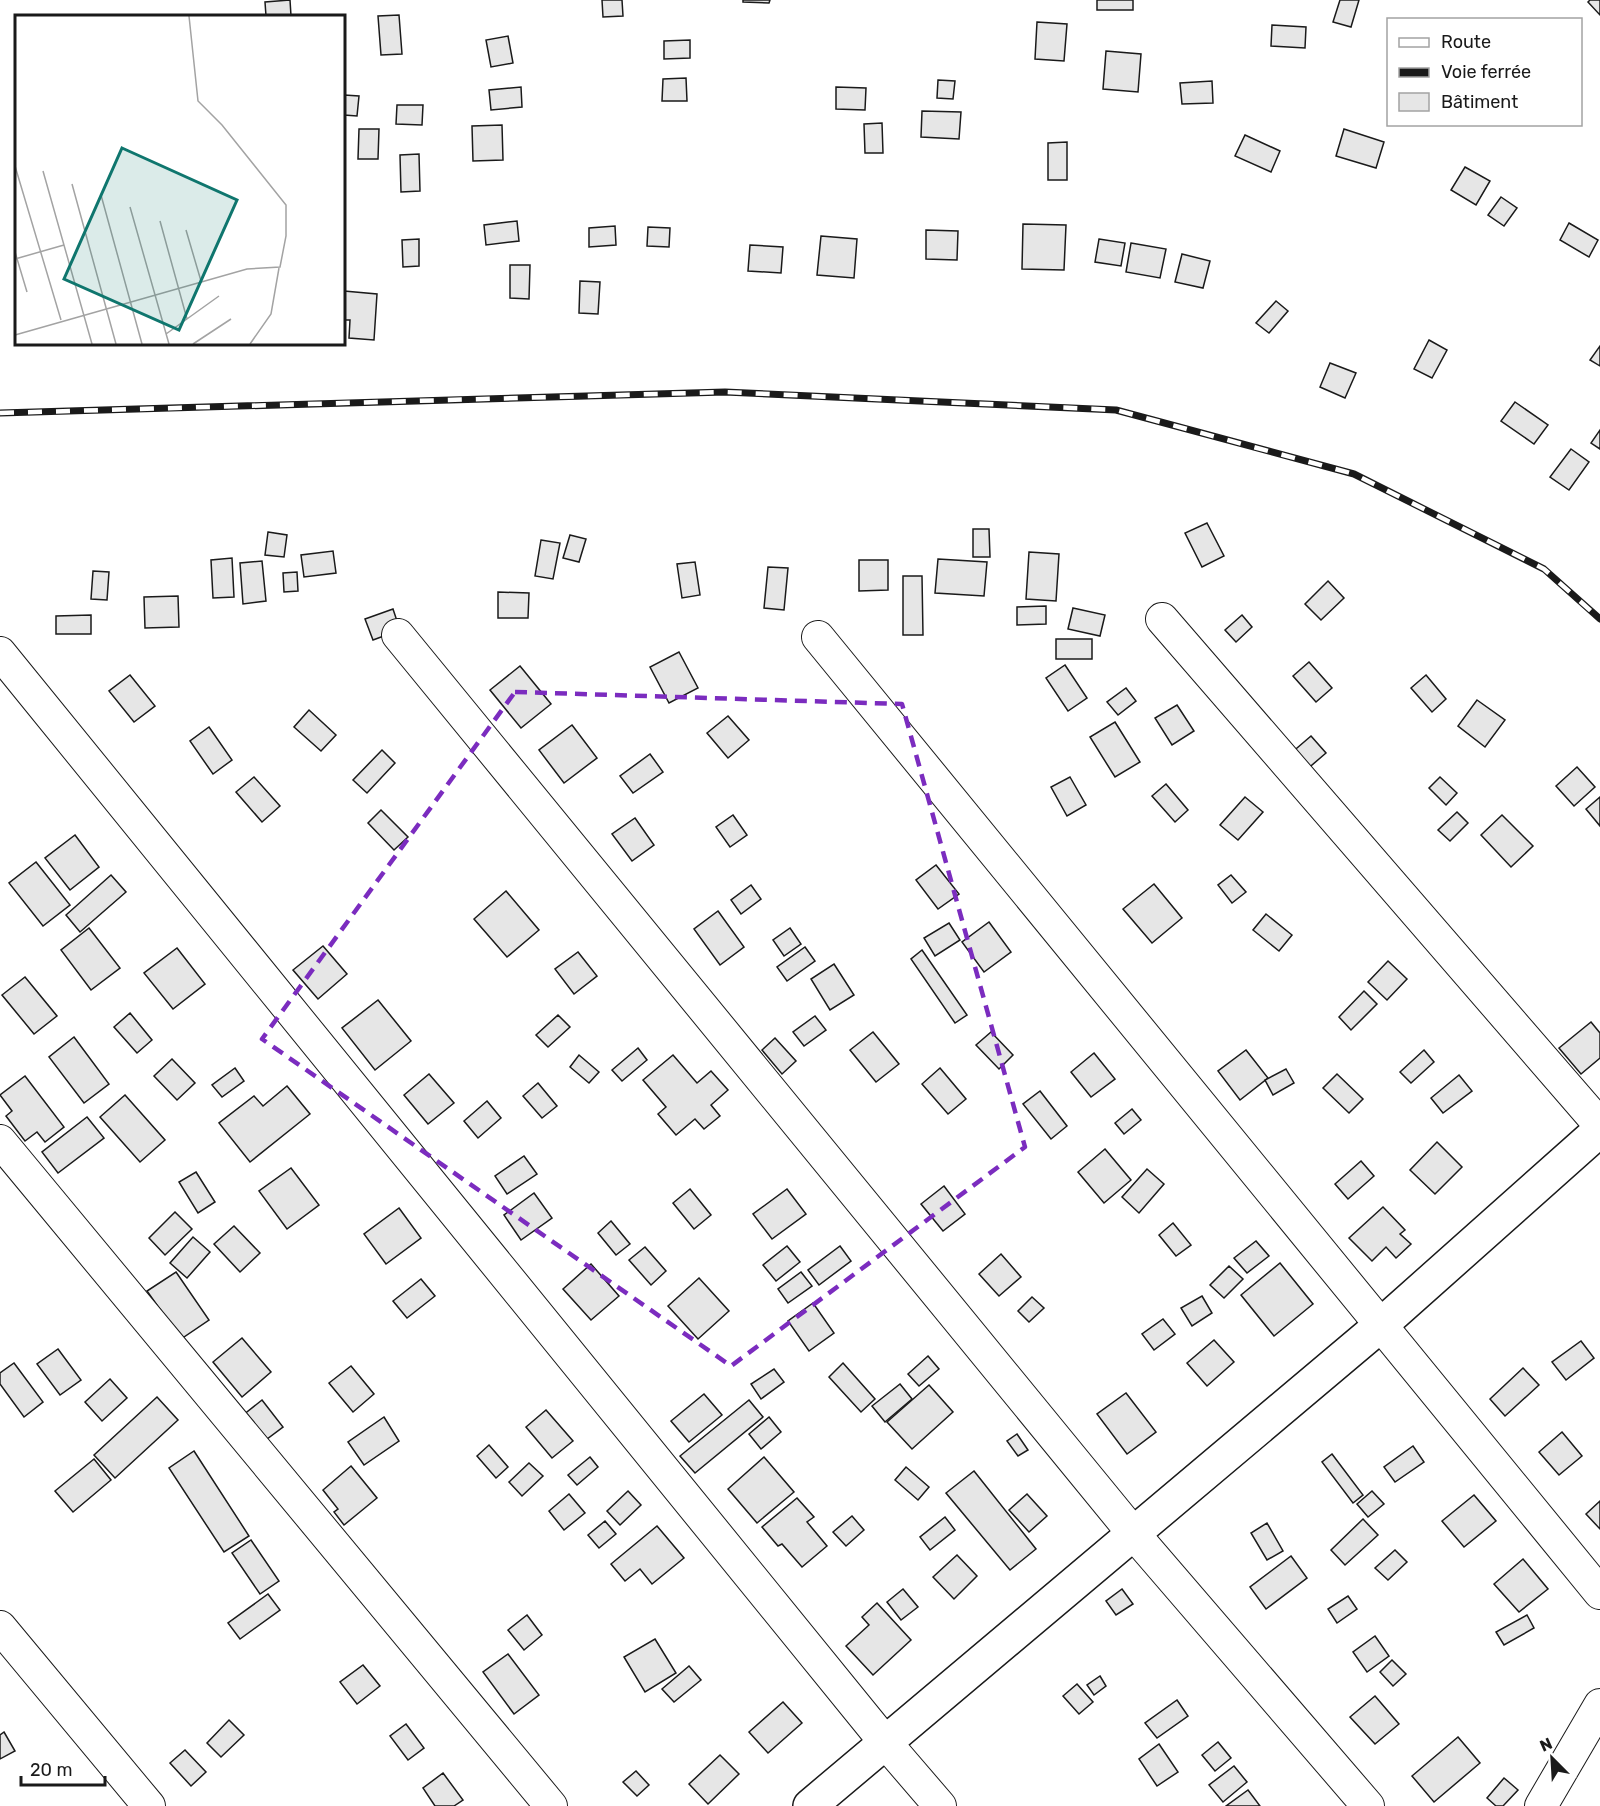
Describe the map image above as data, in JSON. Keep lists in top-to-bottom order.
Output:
{
  "legend": ["Route", "Voie ferrée", "Bâtiment"],
  "scale_bar": "20 m",
  "north": "top left"
}
